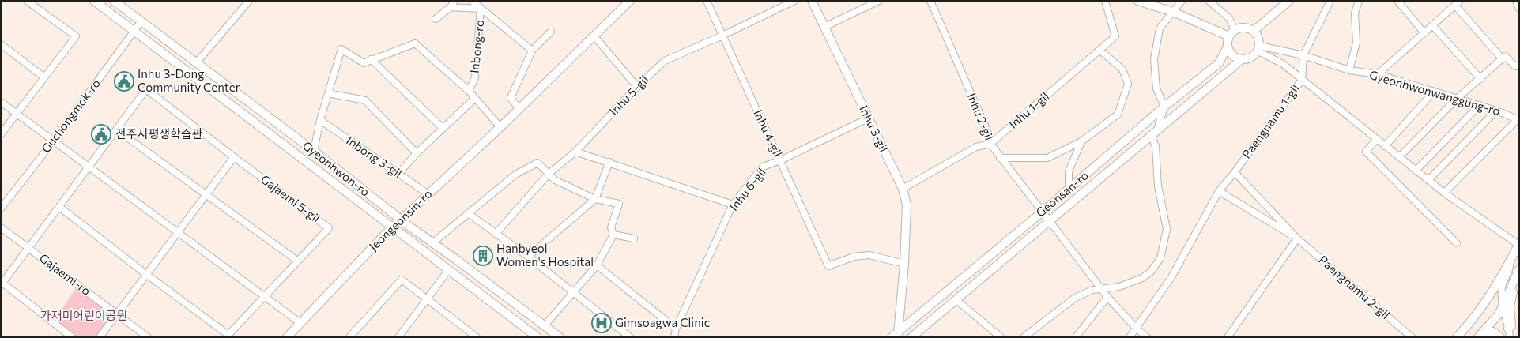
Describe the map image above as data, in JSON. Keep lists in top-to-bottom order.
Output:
{
  "streets": {
    "street": [
      "Inbong-ro",
      "Gyeonhwonwanggung-ro",
      "Inhu 5-gil",
      "Inhu 1-gil",
      "Guchongmok-ro",
      "Inhu 2-gil",
      "Paengnamu 1-gil",
      "Inhu 3-gil",
      "Inhu 4-gil",
      "Inbong 3-gil",
      "Gyeonhwon-ro",
      "Inhu 6-gil",
      "Geonsan-ro",
      "Gajaemi 5-gil",
      "Jeongeonsin-ro",
      "Gajaemi-ro",
      "Paengnamu 2-gil"
    ]
  },
  "crossings": [
    ["Inbong-ro", "Jeongeonsin-ro"],
    ["Gyeonhwonwanggung-ro", "Geonsan-ro"],
    ["Inhu 5-gil", "Inhu 4-gil"],
    ["Inhu 1-gil", "Inhu 2-gil"],
    ["Inhu 1-gil", "Inhu 3-gil"],
    ["Guchongmok-ro", "Gyeonhwon-ro"],
    ["Inhu 2-gil", "Geonsan-ro"],
    ["Paengnamu 1-gil", "Paengnamu 2-gil"],
    ["Inhu 3-gil", "Inhu 4-gil"],
    ["Inhu 3-gil", "Inhu 6-gil"],
    ["Inhu 3-gil", "Geonsan-ro"],
    ["Inhu 4-gil", "Inhu 6-gil"],
    ["Inbong 3-gil", "Jeongeonsin-ro"],
    ["Gyeonhwon-ro", "Jeongeonsin-ro"]
  ],
  "parks": ["가재미어린이공원"],
  "places": {
    "public building": ["Inhu 3-Dong Community Center", "전주시평생학습관"],
    "building": ["Hanbyeol Women's Hospital"],
    "hospital": ["Gimsoagwa Clinic"]
  }
}
